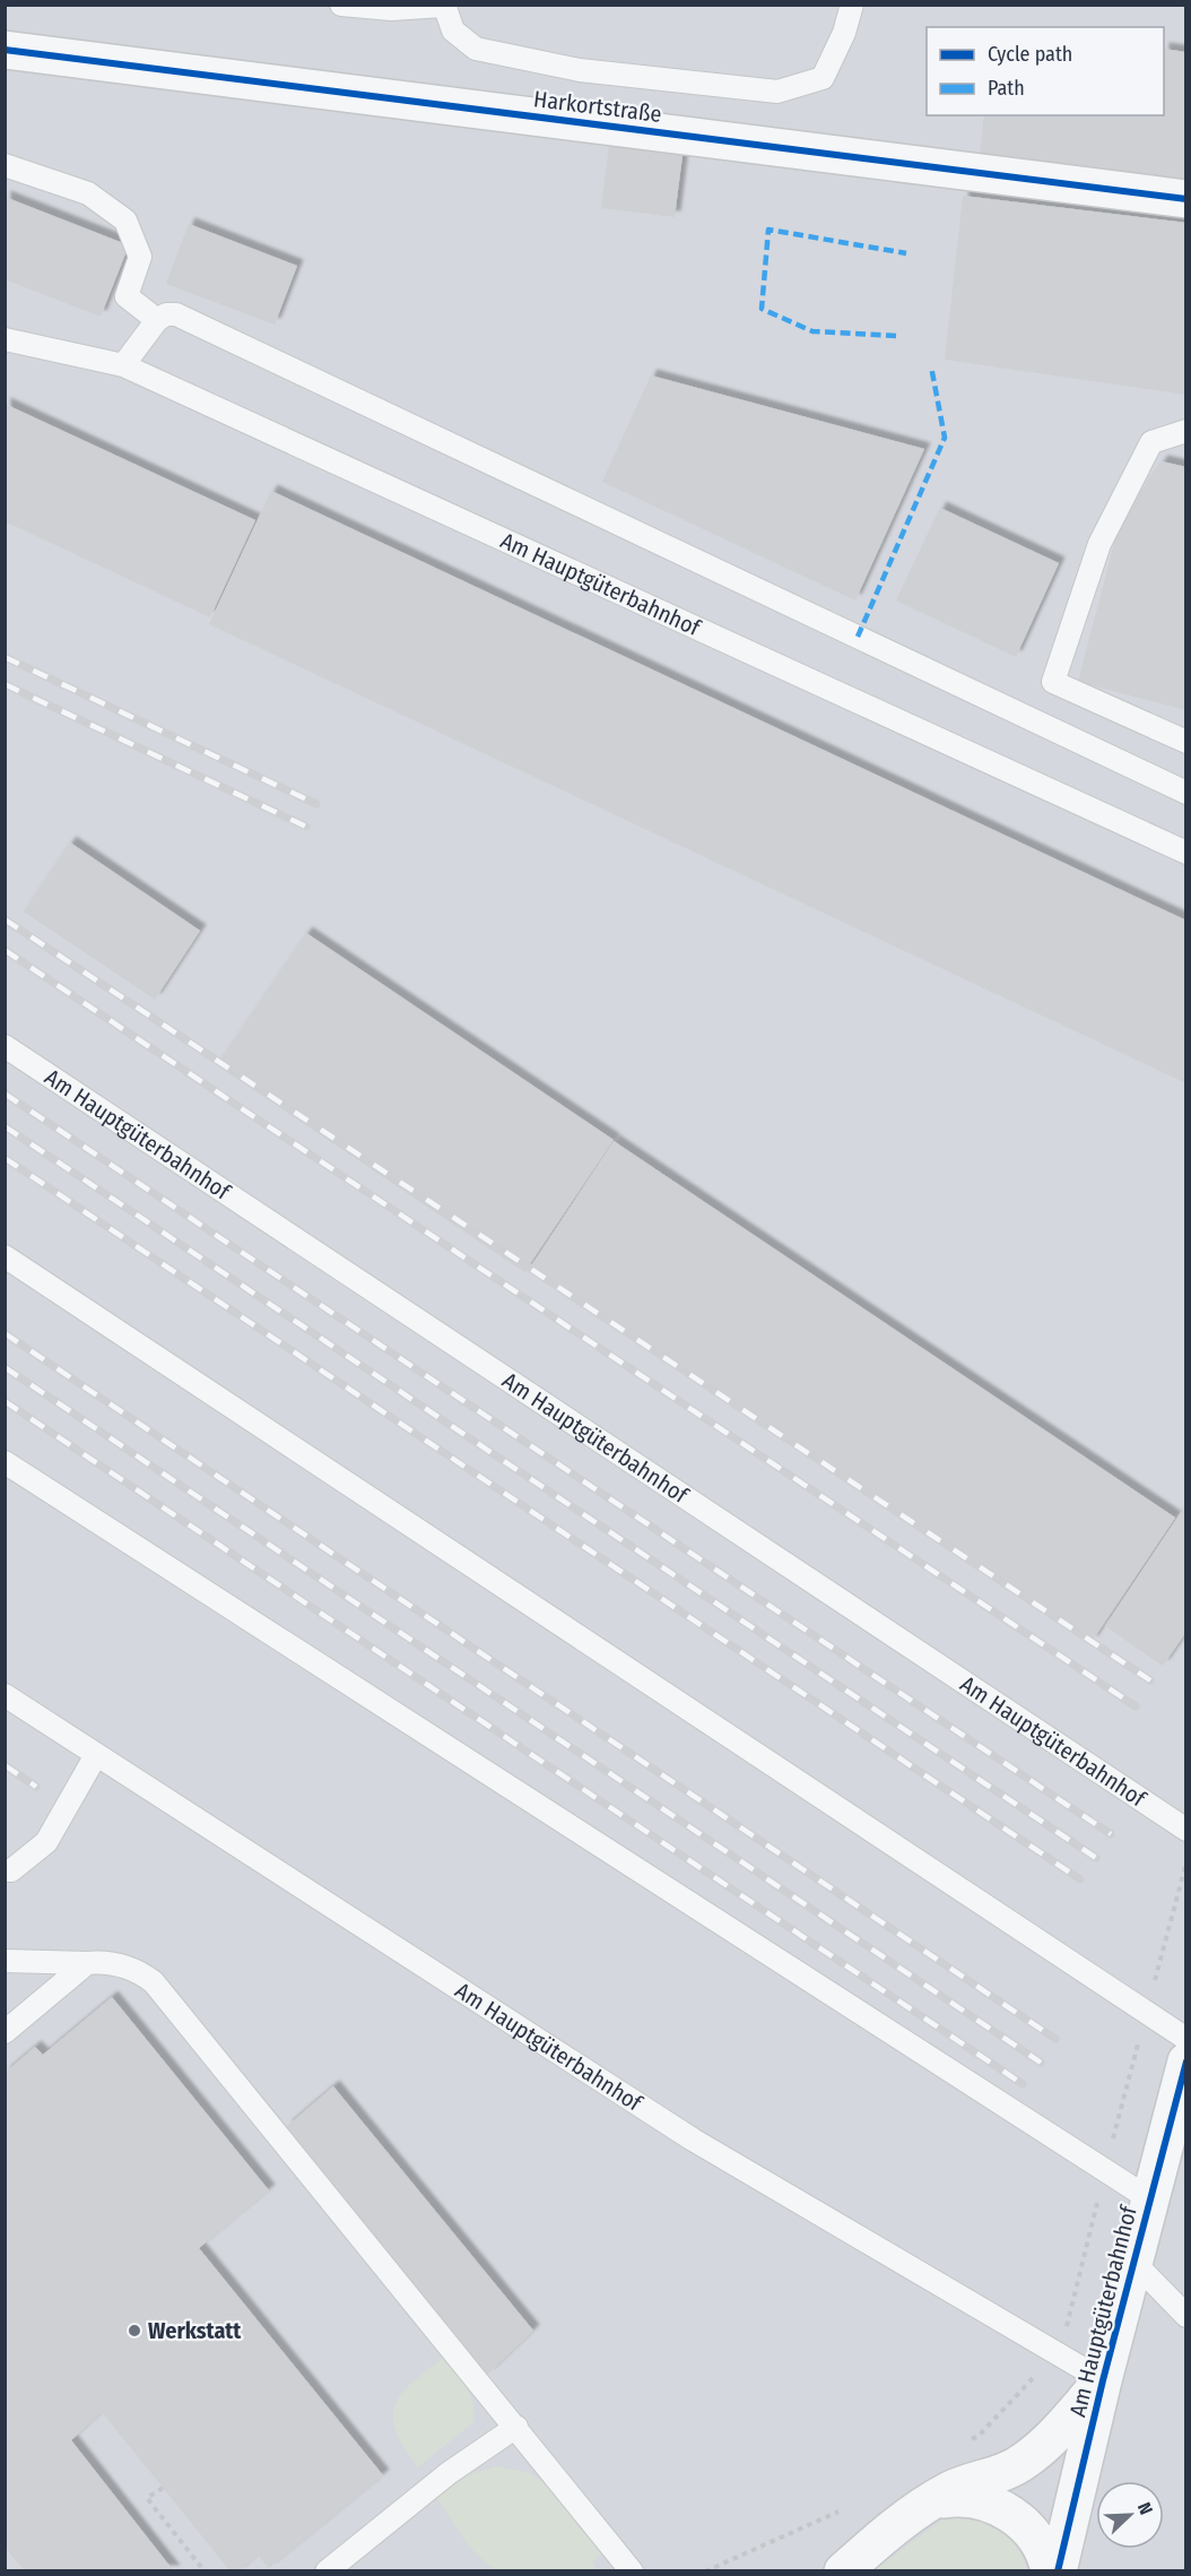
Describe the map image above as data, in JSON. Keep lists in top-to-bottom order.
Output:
{
  "streets": {
    "street": ["Harkortstraße", "Am Hauptgüterbahnhof"]
  },
  "places": ["Werkstatt"],
  "legend": ["Cycle path", "Path"],
  "north": "top right"
}
